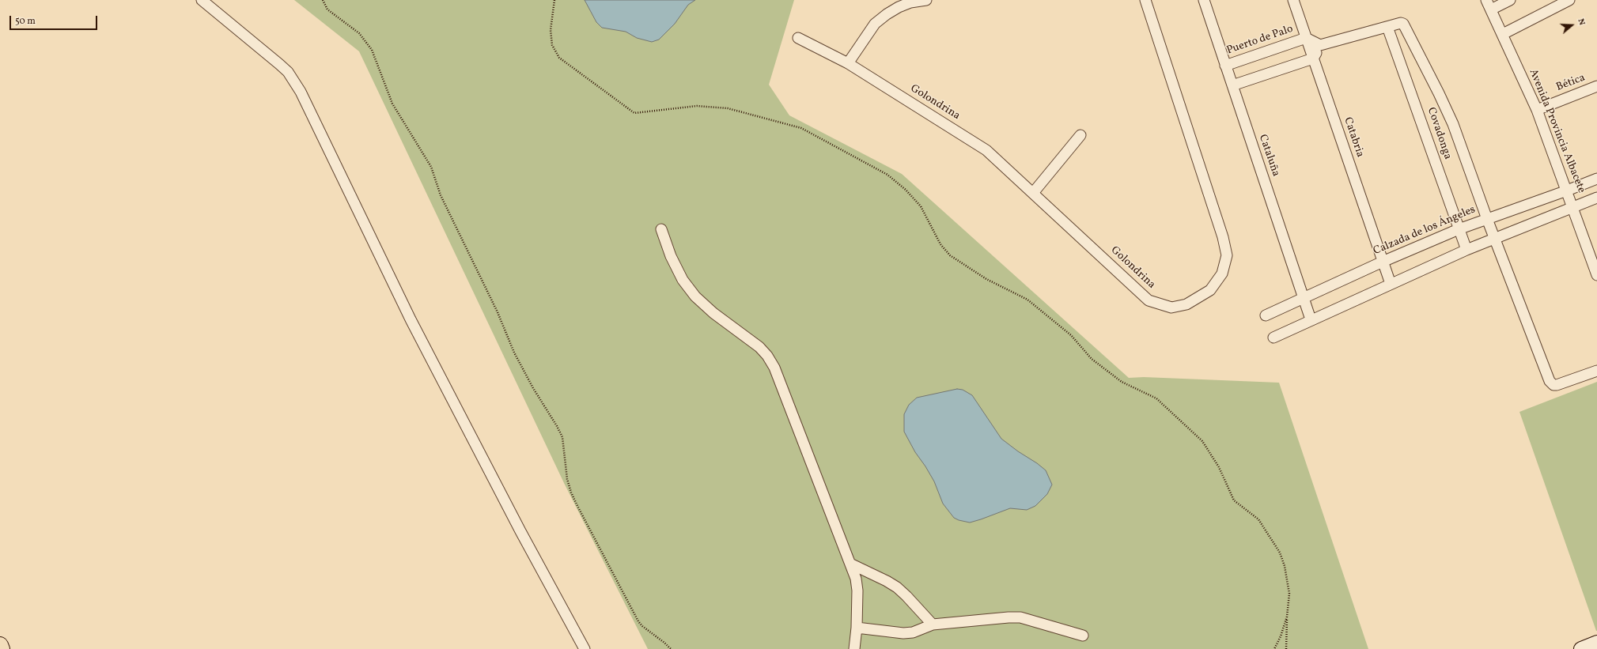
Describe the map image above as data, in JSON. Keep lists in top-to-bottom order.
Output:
{
  "streets": {
    "street": [
      "Puerto de Palo",
      "Bética",
      "Golondrina",
      "Avenida Provincia Albacete",
      "Covadonga",
      "Catabria",
      "Cataluña",
      "Calzada de los Ángeles"
    ]
  },
  "crossings": [
    ["Puerto de Palo", "Catabria"],
    ["Puerto de Palo", "Cataluña"],
    ["Bética", "Avenida Provincia Albacete"],
    ["Avenida Provincia Albacete", "Calzada de los Ángeles"],
    ["Covadonga", "Calzada de los Ángeles"],
    ["Catabria", "Calzada de los Ángeles"],
    ["Cataluña", "Calzada de los Ángeles"]
  ],
  "scale_bar": "50 m",
  "north": "right"
}
